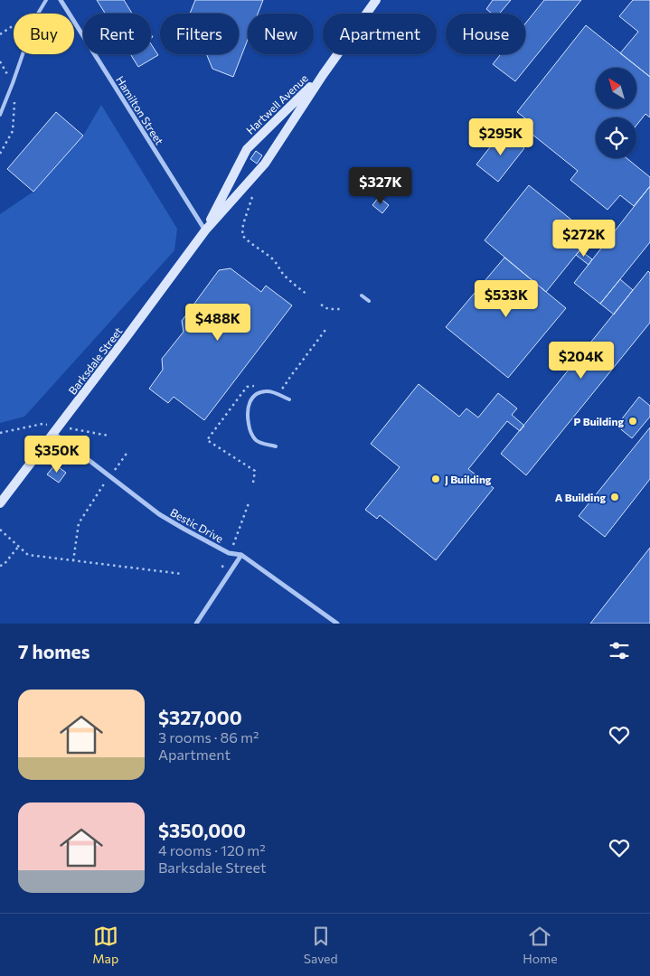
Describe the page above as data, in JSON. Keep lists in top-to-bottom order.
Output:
{
  "streets": {
    "street": [
      "Hartwell Avenue",
      "Hamilton Street",
      "Barksdale Street",
      "Bestic Drive"
    ]
  },
  "crossings": [
    ["Hartwell Avenue", "Barksdale Street"],
    ["Hamilton Street", "Barksdale Street"],
    ["Barksdale Street", "Bestic Drive"]
  ],
  "places": ["P Building", "J Building", "A Building"],
  "north": "top left",
  "page": {
    "chip": [
      "Buy",
      "Rent",
      "Filters",
      "New",
      "Apartment",
      "House"
    ],
    "price": [
      "$295K",
      "$327K",
      "$272K",
      "$533K",
      "$488K",
      "$204K",
      "$350K"
    ],
    "heading": "7 homes",
    "list": [
      {
        "name": "$327,000",
        "note": "3 rooms · 86 m² · Apartment"
      },
      {
        "name": "$350,000",
        "note": "4 rooms · 120 m² · Barksdale Street"
      }
    ],
    "tabs": ["Map", "Saved", "Home"]
  }
}
